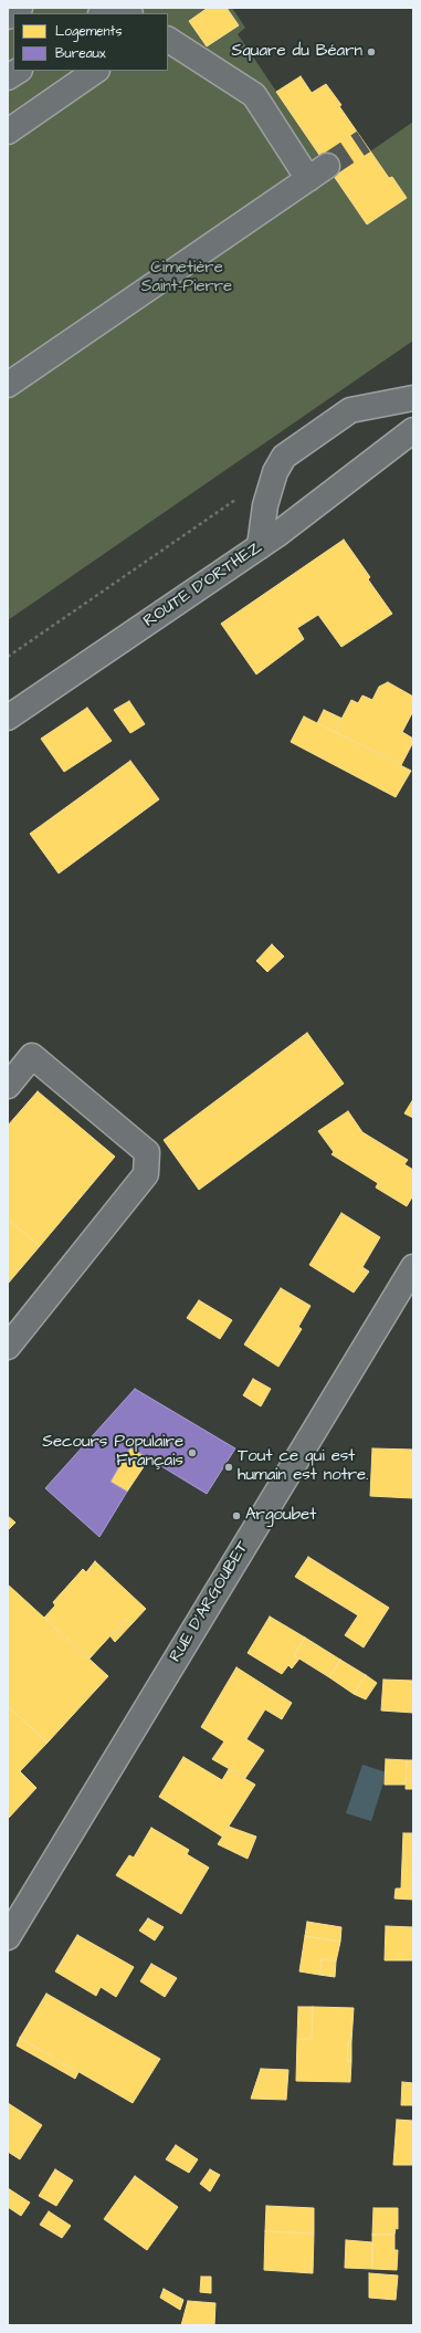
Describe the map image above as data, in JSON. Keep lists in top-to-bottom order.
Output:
{
  "streets": {
    "street": ["ROUTE D'ORTHEZ", "RUE D'ARGOUBET"]
  },
  "parks": ["Cimetière Saint-Pierre"],
  "places": [
    "Square du Béarn",
    "Secours Populaire Français",
    "Tout ce qui est humain est notre.",
    "Argoubet"
  ],
  "legend": ["Logements", "Bureaux"]
}
